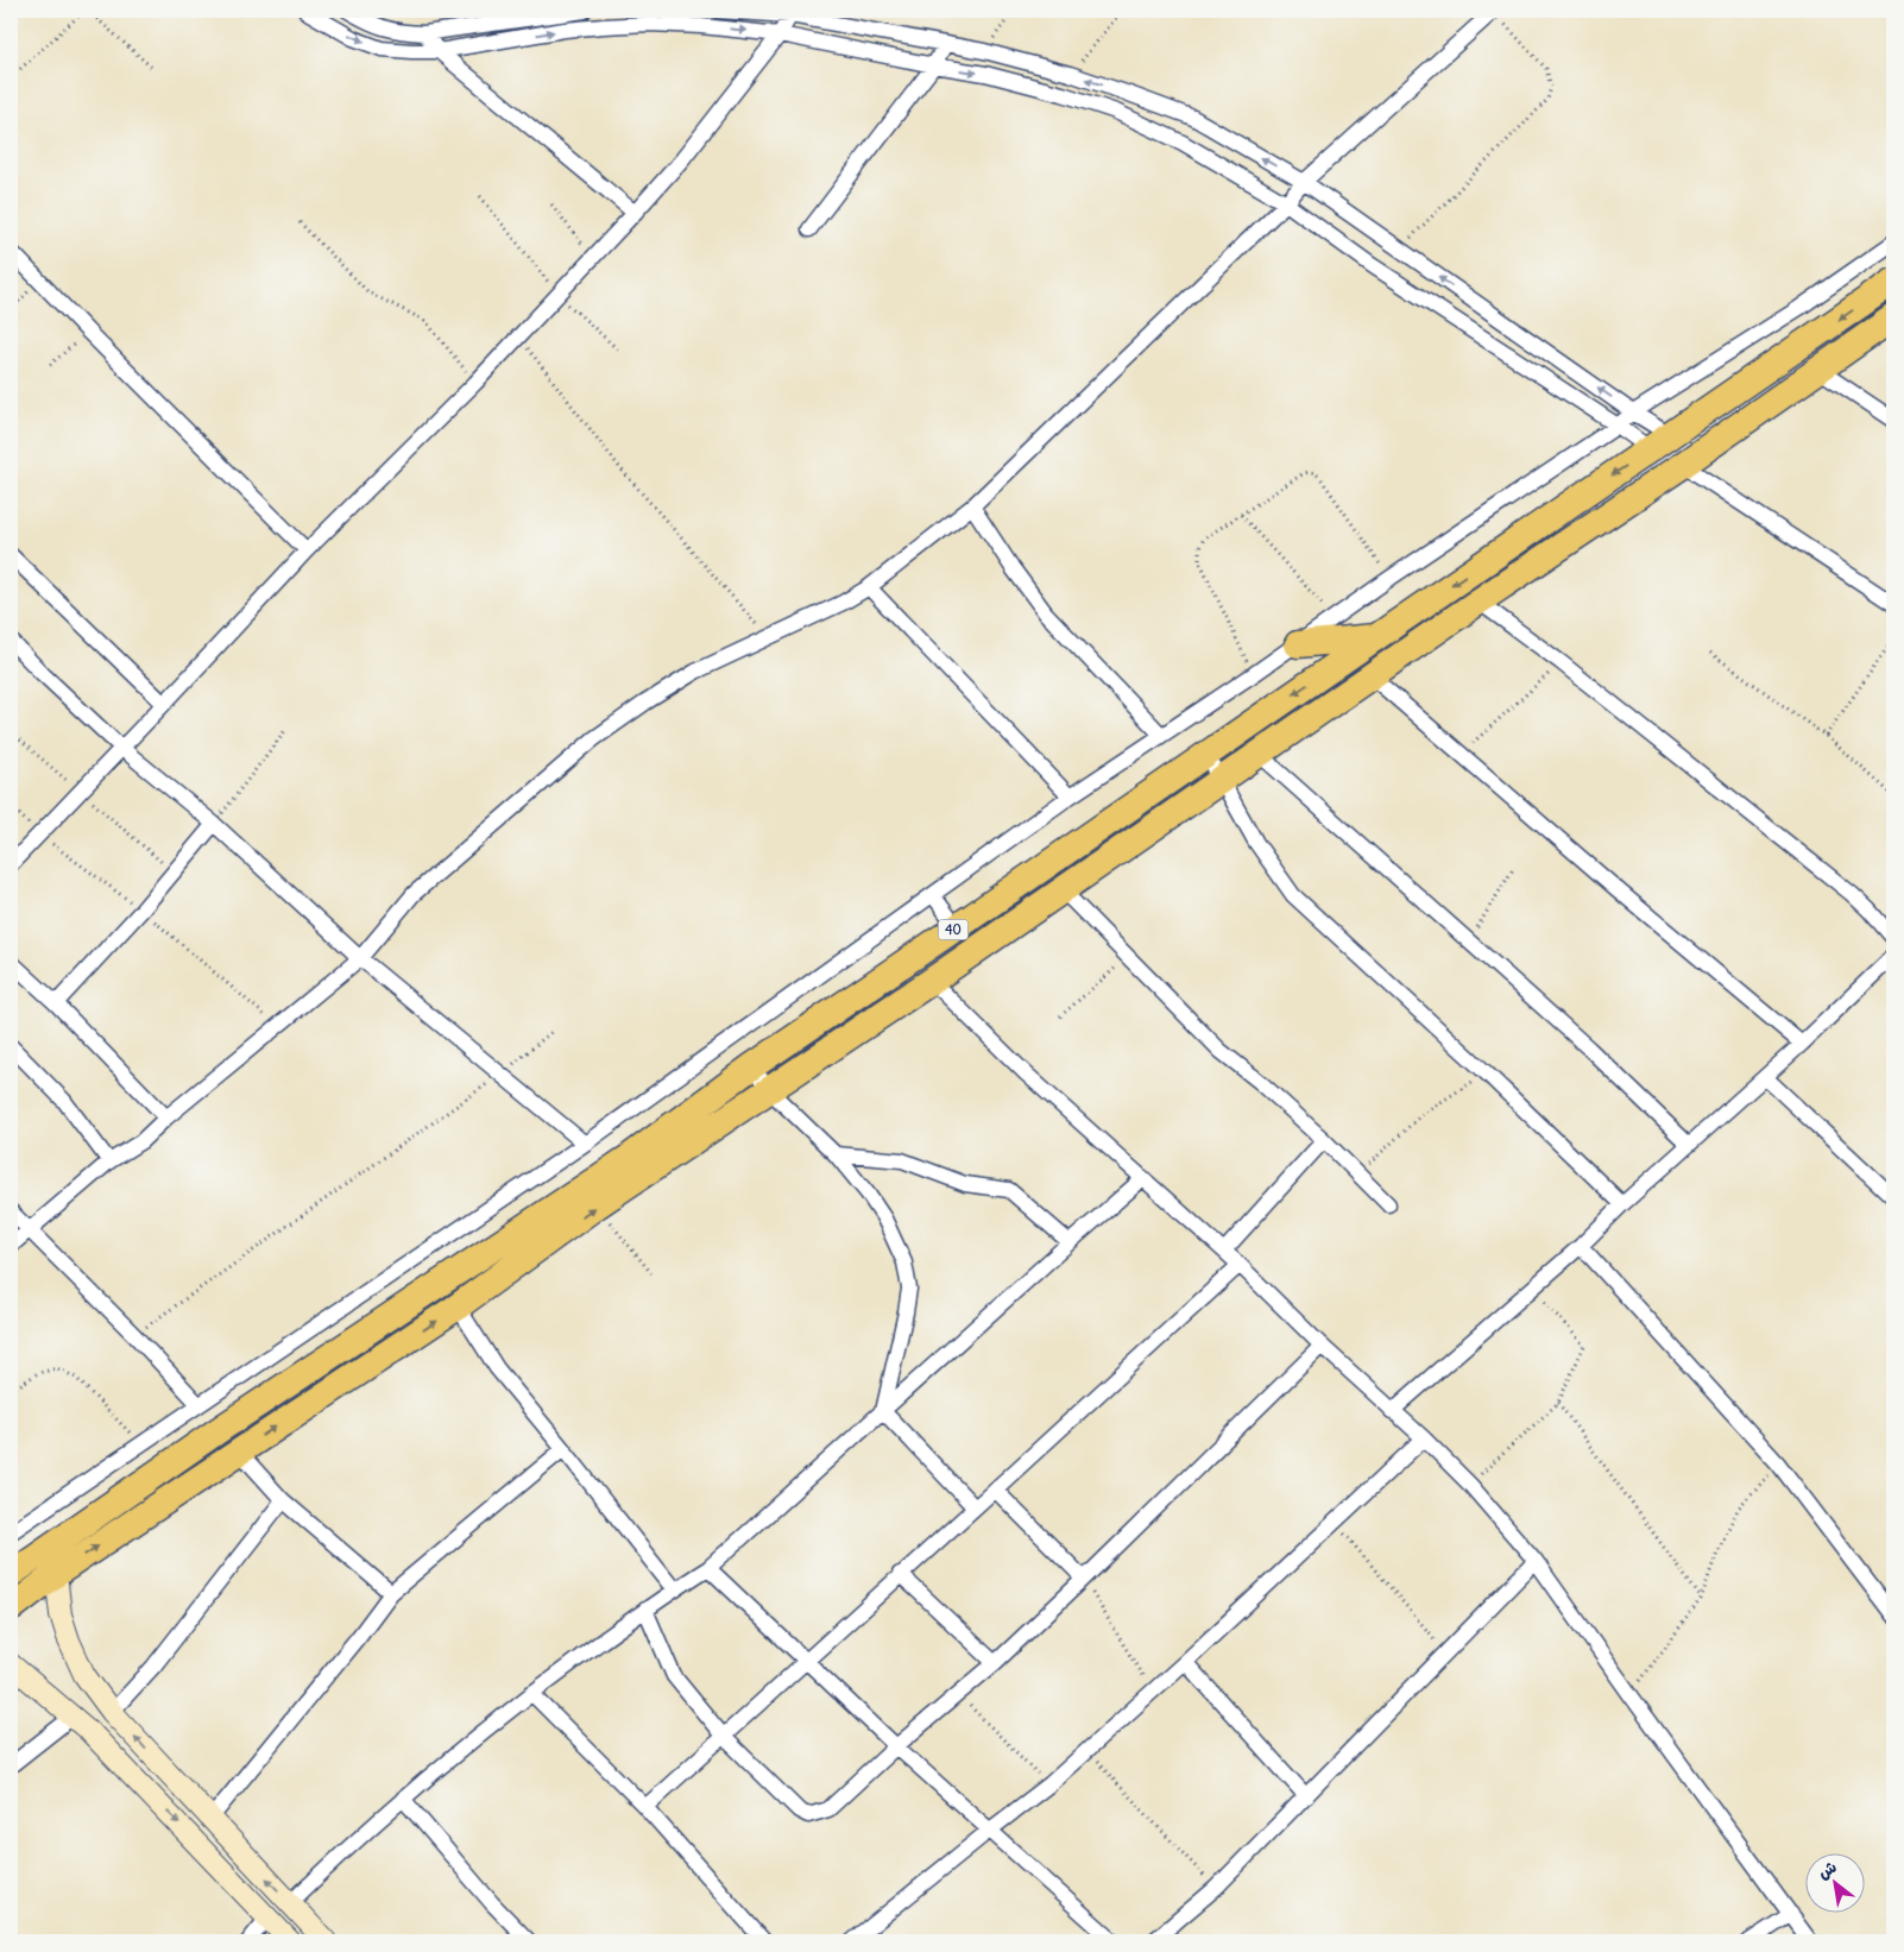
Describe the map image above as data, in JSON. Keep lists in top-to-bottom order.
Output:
{
  "streets": {
    "highway": ["40"]
  },
  "north": "top left"
}
